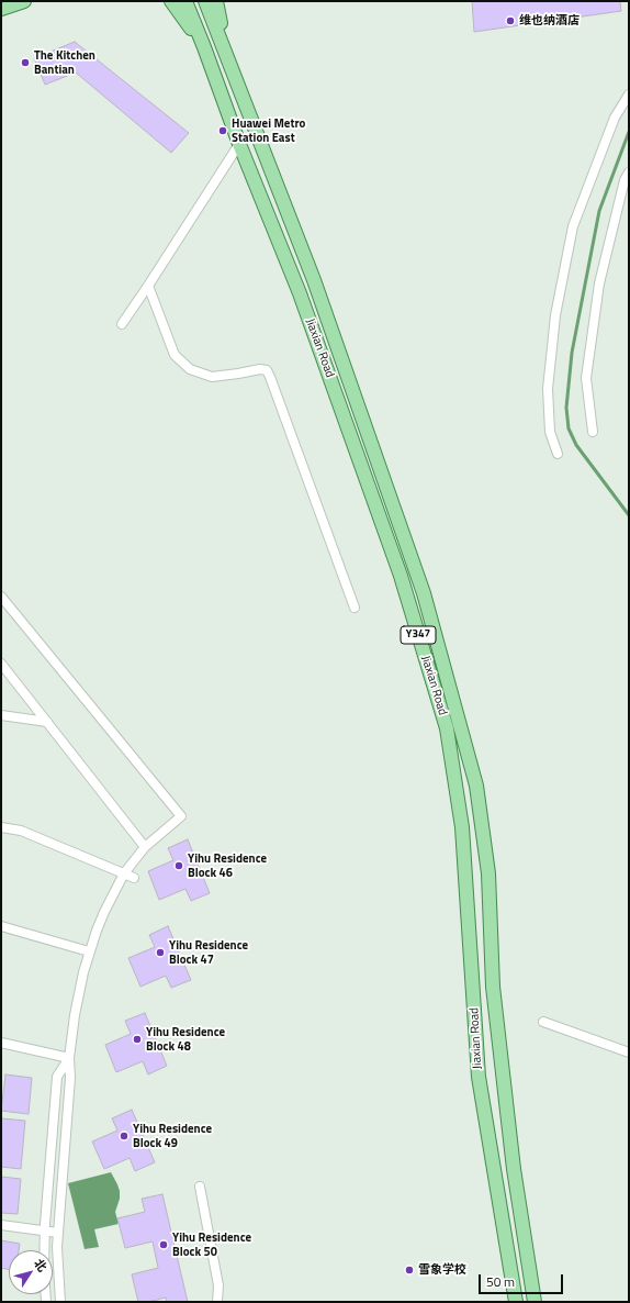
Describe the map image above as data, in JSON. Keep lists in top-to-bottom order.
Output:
{
  "streets": {
    "main road": ["Jiaxian Road", "Y347"]
  },
  "places": [
    "维也纳酒店",
    "The Kitchen Bantian",
    "Huawei Metro Station East",
    "Yihu Residence Block 46",
    "Yihu Residence Block 47",
    "Yihu Residence Block 48",
    "Yihu Residence Block 49",
    "Yihu Residence Block 50",
    "雪象学校"
  ],
  "scale_bar": "50 m",
  "north": "top right"
}
